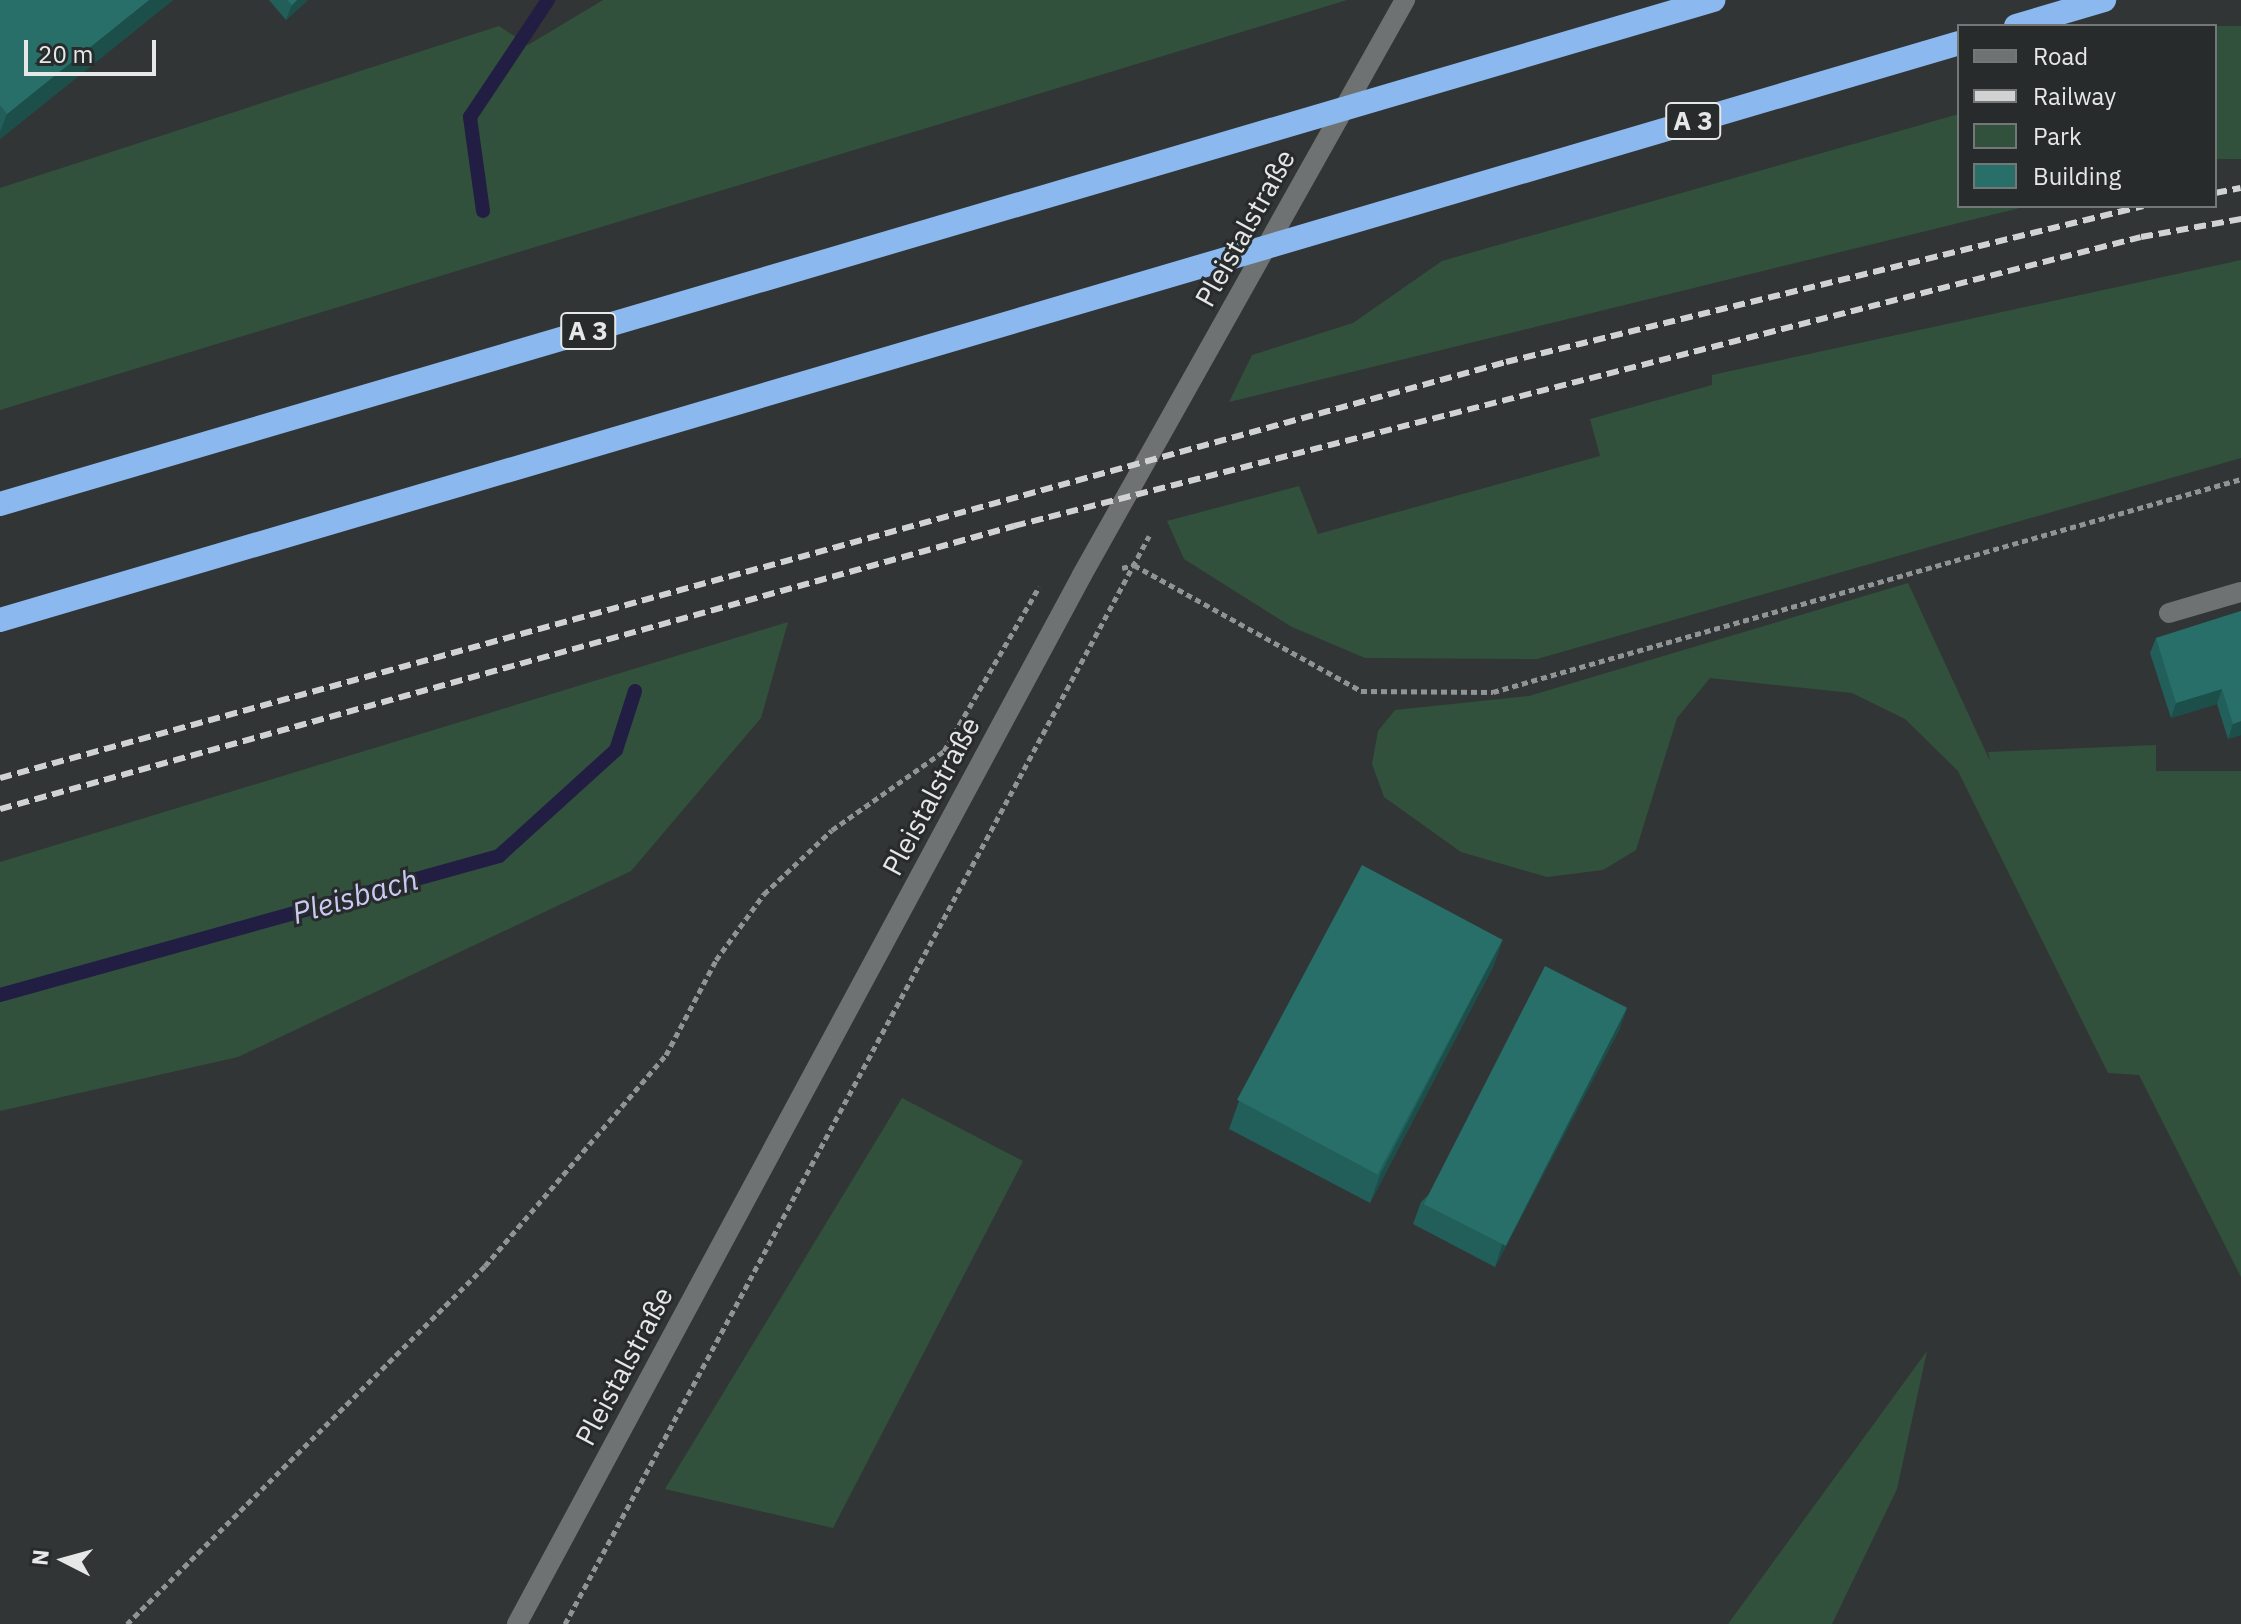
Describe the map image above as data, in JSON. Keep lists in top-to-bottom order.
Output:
{
  "streets": {
    "highway": ["A 3"],
    "main road": ["Pleistalstraße"]
  },
  "water": ["Pleisbach"],
  "legend": [
    "Road",
    "Railway",
    "Park",
    "Building"
  ],
  "scale_bar": "20 m",
  "north": "left"
}
